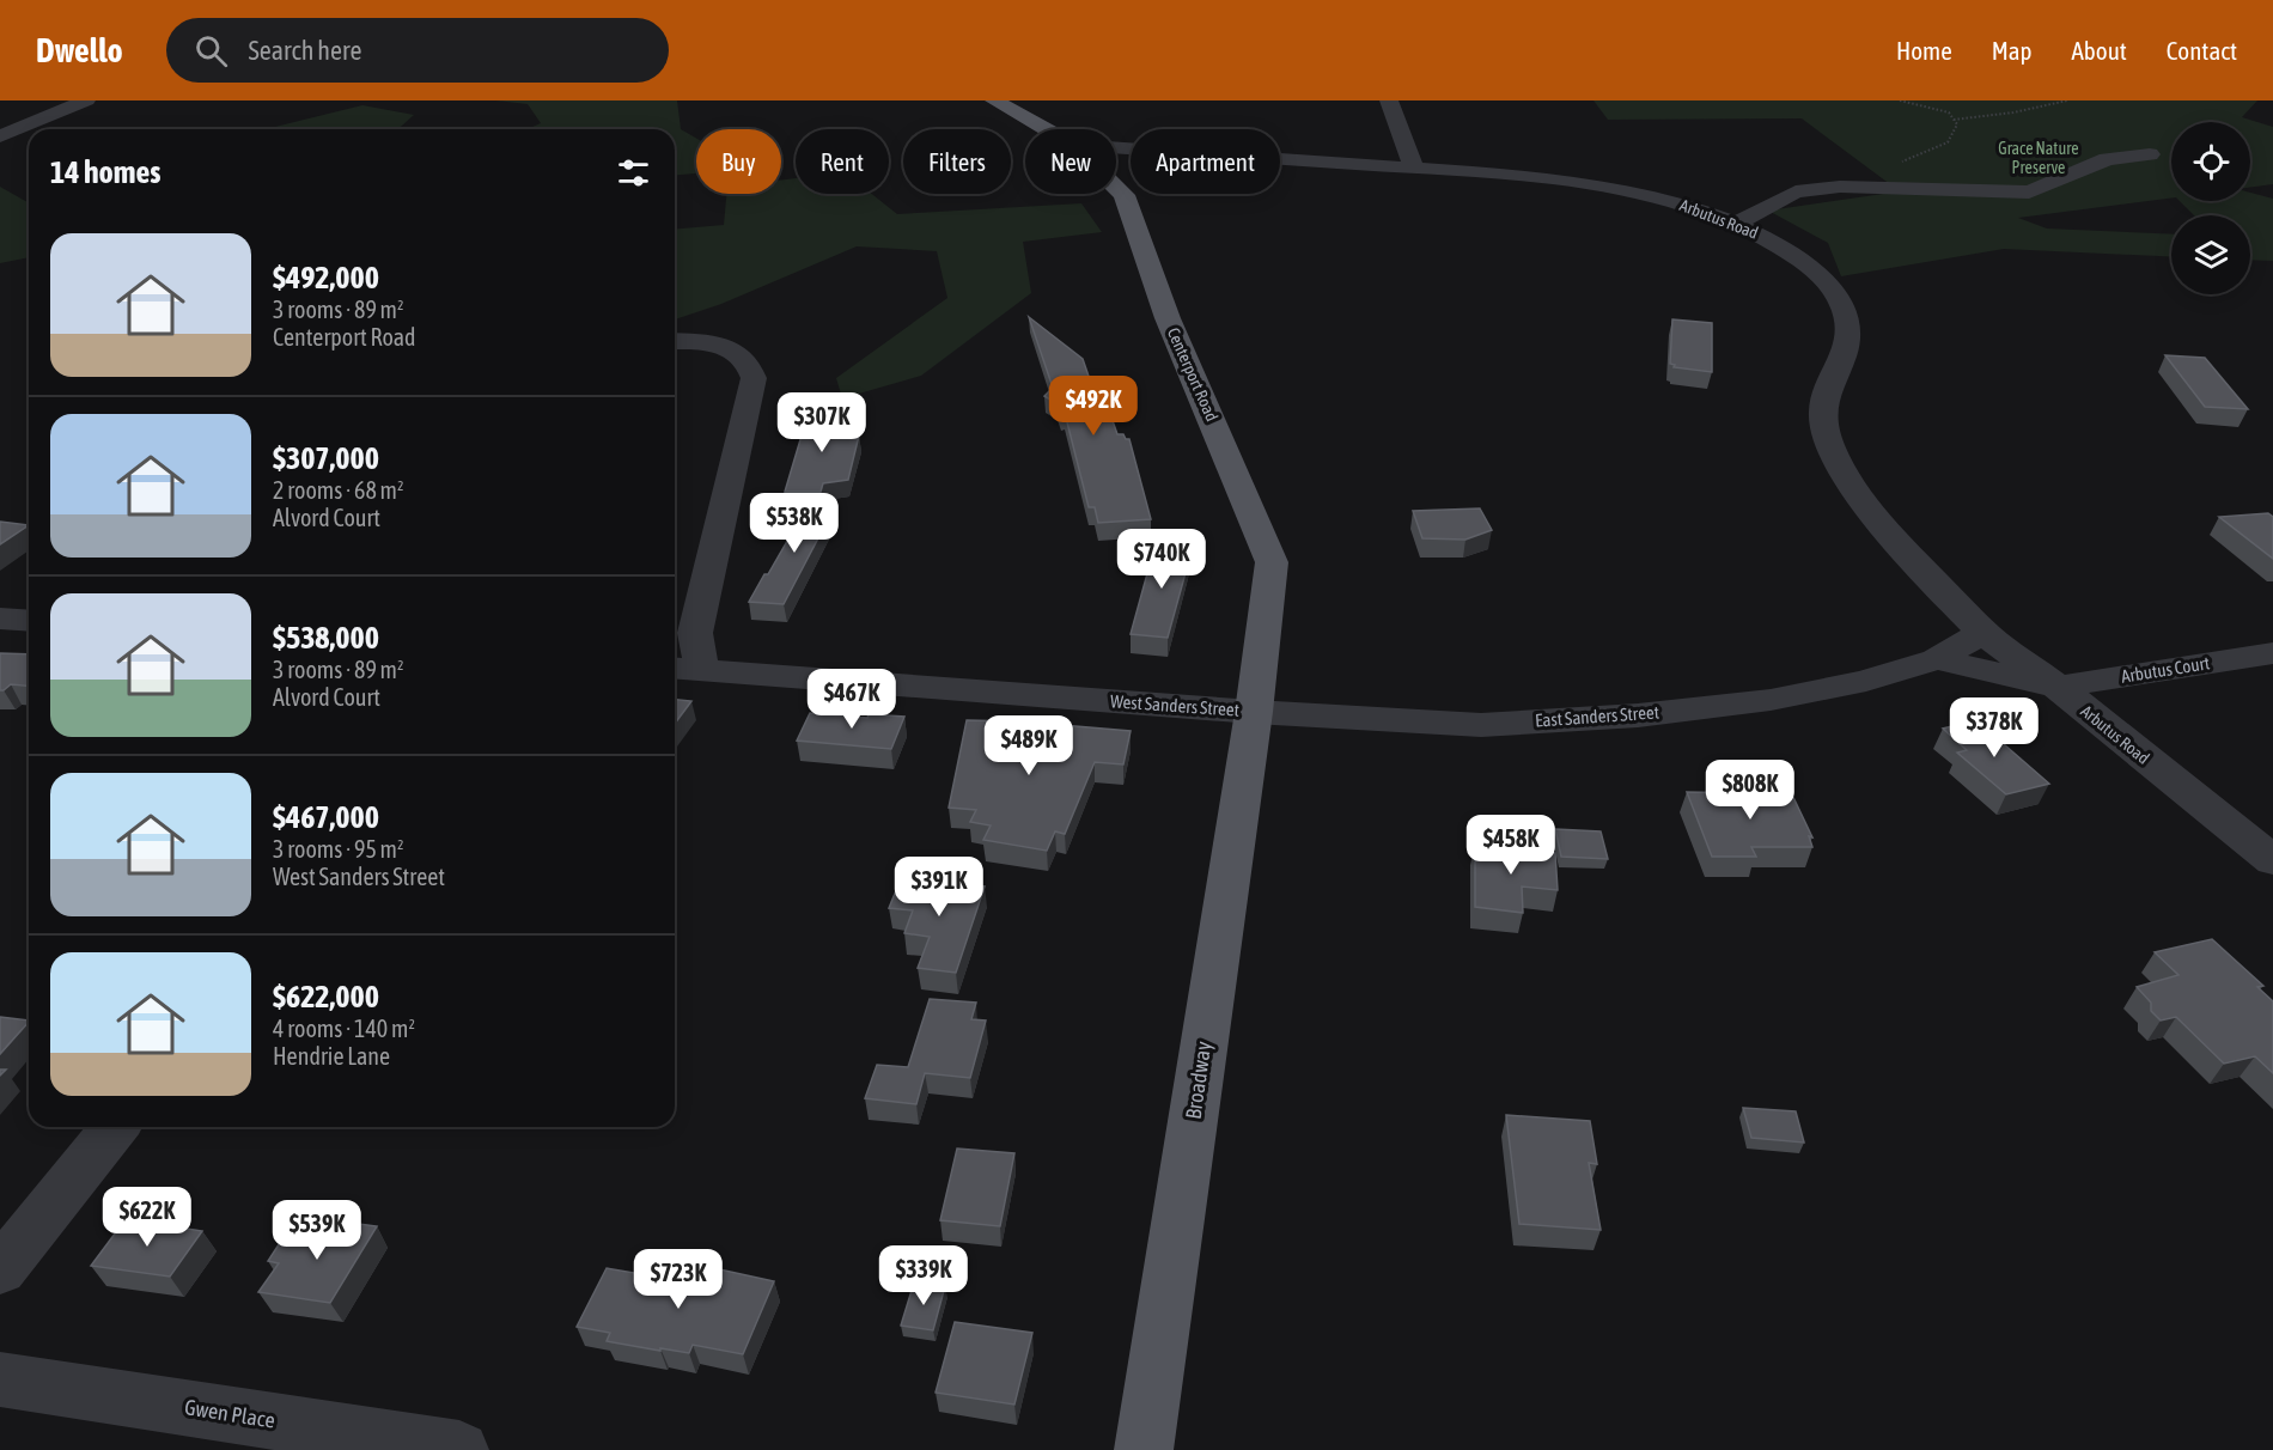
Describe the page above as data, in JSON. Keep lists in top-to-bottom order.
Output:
{
  "streets": {
    "main road": ["Centerport Road", "Broadway"],
    "street": [
      "Arbutus Road",
      "Arbutus Court",
      "West Sanders Street",
      "East Sanders Street",
      "Gwen Place"
    ]
  },
  "crossings": [
    ["Arbutus Road", "Arbutus Court"],
    ["Arbutus Road", "East Sanders Street"],
    ["Centerport Road", "West Sanders Street"],
    ["Centerport Road", "East Sanders Street"],
    ["Centerport Road", "Broadway"],
    ["Arbutus Court", "East Sanders Street"],
    ["West Sanders Street", "East Sanders Street"],
    ["West Sanders Street", "Broadway"],
    ["East Sanders Street", "Broadway"]
  ],
  "parks": ["Grace Nature Preserve"],
  "page": {
    "header": "Dwello",
    "search": "Search here",
    "nav": [
      "Home",
      "Map",
      "About",
      "Contact"
    ],
    "chip": [
      "Buy",
      "Rent",
      "Filters",
      "New",
      "Apartment"
    ],
    "heading": "14 homes",
    "list": [
      {
        "name": "$492,000",
        "note": "3 rooms · 89 m² · Centerport Road"
      },
      {
        "name": "$307,000",
        "note": "2 rooms · 68 m² · Alvord Court"
      },
      {
        "name": "$538,000",
        "note": "3 rooms · 89 m² · Alvord Court"
      },
      {
        "name": "$467,000",
        "note": "3 rooms · 95 m² · West Sanders Street"
      },
      {
        "name": "$622,000",
        "note": "4 rooms · 140 m² · Hendrie Lane"
      }
    ],
    "price": [
      "$492K",
      "$307K",
      "$538K",
      "$740K",
      "$467K",
      "$378K",
      "$489K",
      "$808K",
      "$458K",
      "$391K",
      "$622K",
      "$539K",
      "$339K",
      "$723K"
    ]
  }
}
